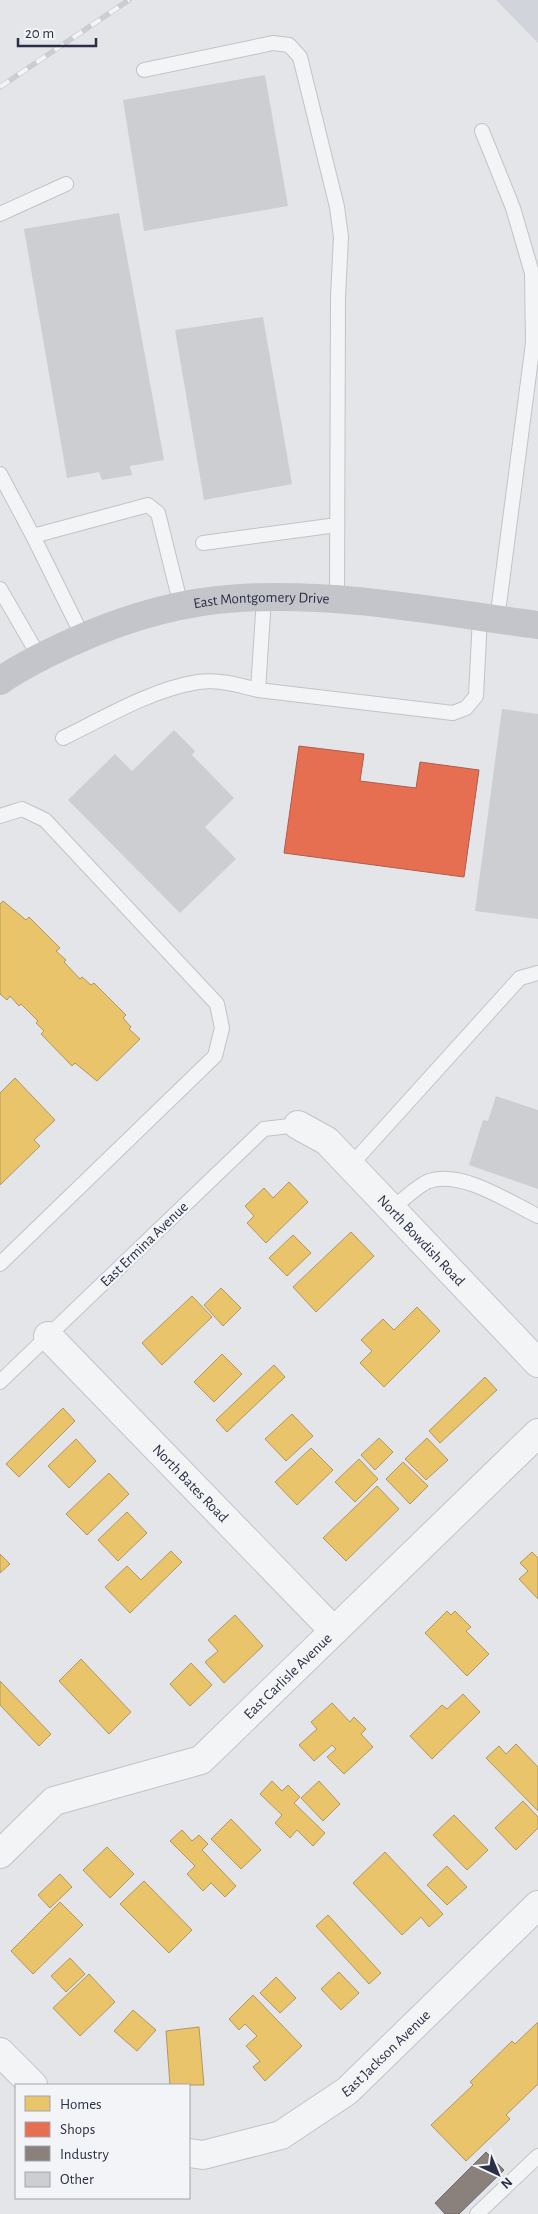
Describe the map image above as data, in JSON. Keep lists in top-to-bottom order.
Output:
{
  "streets": {
    "main road": ["East Montgomery Drive"],
    "street": [
      "North Bowdish Road",
      "North Bates Road",
      "East Carlisle Avenue",
      "East Jackson Avenue"
    ],
    "lane": ["East Ermina Avenue"]
  },
  "crossings": [
    ["North Bowdish Road", "East Ermina Avenue"],
    ["East Ermina Avenue", "North Bates Road"],
    ["North Bates Road", "East Carlisle Avenue"]
  ],
  "legend": [
    "Homes",
    "Shops",
    "Industry",
    "Other"
  ],
  "scale_bar": "20 m",
  "north": "bottom right"
}
